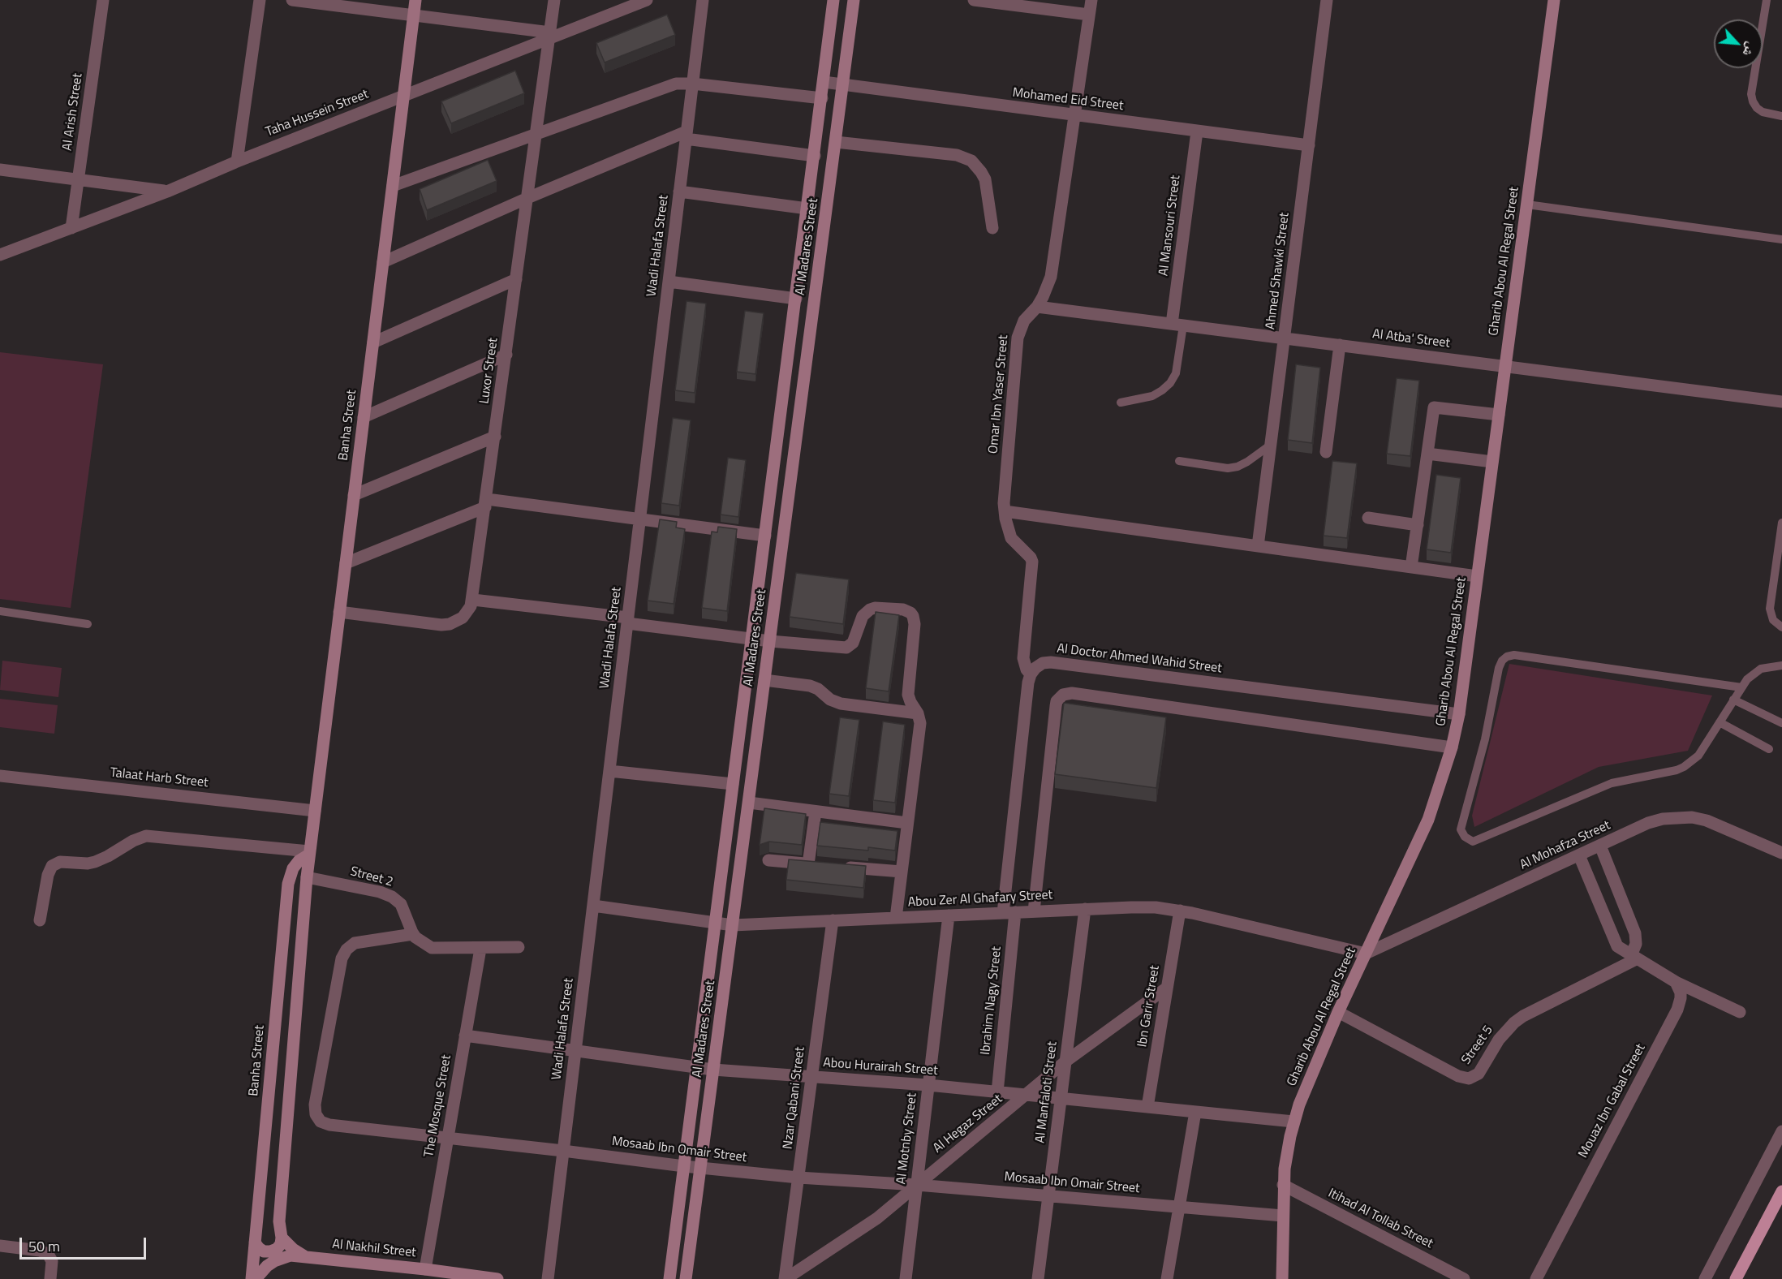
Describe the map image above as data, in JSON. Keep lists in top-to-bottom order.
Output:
{
  "streets": {
    "main road": [
      "Al Madares Street",
      "Gharib Abou Al Regal Street",
      "Banha Street",
      "Al Nakhil Street"
    ],
    "street": [
      "Mohamed Eid Street",
      "Al Arish Street",
      "Taha Hussein Street",
      "Al Mansouri Street",
      "Wadi Halafa Street",
      "Ahmed Shawki Street",
      "Al Atba' Street",
      "Luxor Street",
      "Omar Ibn Yaser Street",
      "Al Doctor Ahmed Wahid Street",
      "Talaat Harb Street",
      "Al Mohafza Street",
      "Street 2",
      "Abou Zer Al Ghafary Street",
      "Ibrahim Nagy Street",
      "Ibn Garir Street",
      "Street 5",
      "Abou Hurairah Street",
      "Al Manfaloti Street",
      "Nzar Qabani Street",
      "Mouaz Ibn Gabal Street",
      "The Mosque Street",
      "Al Hegaz Street",
      "Al Motnby Street",
      "Mosaab Ibn Omair Street",
      "Itihad Al Tollab Street"
    ]
  },
  "crossings": [
    ["Mohamed Eid Street", "Al Mansouri Street"],
    ["Mohamed Eid Street", "Al Madares Street"],
    ["Mohamed Eid Street", "Ahmed Shawki Street"],
    ["Mohamed Eid Street", "Omar Ibn Yaser Street"],
    ["Al Arish Street", "Taha Hussein Street"],
    ["Taha Hussein Street", "Luxor Street"],
    ["Taha Hussein Street", "Banha Street"],
    ["Al Mansouri Street", "Al Atba' Street"],
    ["Wadi Halafa Street", "Abou Zer Al Ghafary Street"],
    ["Wadi Halafa Street", "Abou Hurairah Street"],
    ["Wadi Halafa Street", "Mosaab Ibn Omair Street"],
    ["Al Madares Street", "Abou Zer Al Ghafary Street"],
    ["Al Madares Street", "Abou Hurairah Street"],
    ["Al Madares Street", "Mosaab Ibn Omair Street"],
    ["Gharib Abou Al Regal Street", "Al Atba' Street"],
    ["Gharib Abou Al Regal Street", "Al Doctor Ahmed Wahid Street"],
    ["Gharib Abou Al Regal Street", "Al Mohafza Street"],
    ["Gharib Abou Al Regal Street", "Abou Zer Al Ghafary Street"],
    ["Gharib Abou Al Regal Street", "Street 5"],
    ["Gharib Abou Al Regal Street", "Abou Hurairah Street"],
    ["Gharib Abou Al Regal Street", "Mosaab Ibn Omair Street"],
    ["Gharib Abou Al Regal Street", "Itihad Al Tollab Street"],
    ["Ahmed Shawki Street", "Al Atba' Street"],
    ["Al Atba' Street", "Omar Ibn Yaser Street"],
    ["Luxor Street", "Banha Street"],
    ["Omar Ibn Yaser Street", "Al Doctor Ahmed Wahid Street"],
    ["Banha Street", "Talaat Harb Street"],
    ["Banha Street", "Street 2"],
    ["Al Mohafza Street", "Abou Zer Al Ghafary Street"],
    ["Street 2", "Mosaab Ibn Omair Street"],
    ["Abou Zer Al Ghafary Street", "Ibrahim Nagy Street"],
    ["Abou Zer Al Ghafary Street", "Ibn Garir Street"],
    ["Abou Zer Al Ghafary Street", "Al Manfaloti Street"],
    ["Abou Zer Al Ghafary Street", "Nzar Qabani Street"],
    ["Abou Zer Al Ghafary Street", "Al Motnby Street"],
    ["Ibrahim Nagy Street", "Abou Hurairah Street"],
    ["Ibn Garir Street", "Abou Hurairah Street"],
    ["Ibn Garir Street", "Al Hegaz Street"],
    ["Abou Hurairah Street", "Al Manfaloti Street"],
    ["Abou Hurairah Street", "Nzar Qabani Street"],
    ["Abou Hurairah Street", "The Mosque Street"],
    ["Abou Hurairah Street", "Al Hegaz Street"],
    ["Abou Hurairah Street", "Al Motnby Street"],
    ["Al Manfaloti Street", "Al Hegaz Street"],
    ["Al Manfaloti Street", "Mosaab Ibn Omair Street"],
    ["Nzar Qabani Street", "Al Hegaz Street"],
    ["Nzar Qabani Street", "Mosaab Ibn Omair Street"],
    ["The Mosque Street", "Mosaab Ibn Omair Street"],
    ["The Mosque Street", "Al Nakhil Street"],
    ["Al Hegaz Street", "Al Motnby Street"],
    ["Al Hegaz Street", "Mosaab Ibn Omair Street"],
    ["Al Motnby Street", "Mosaab Ibn Omair Street"]
  ],
  "scale_bar": "50 m",
  "north": "bottom right"
}
